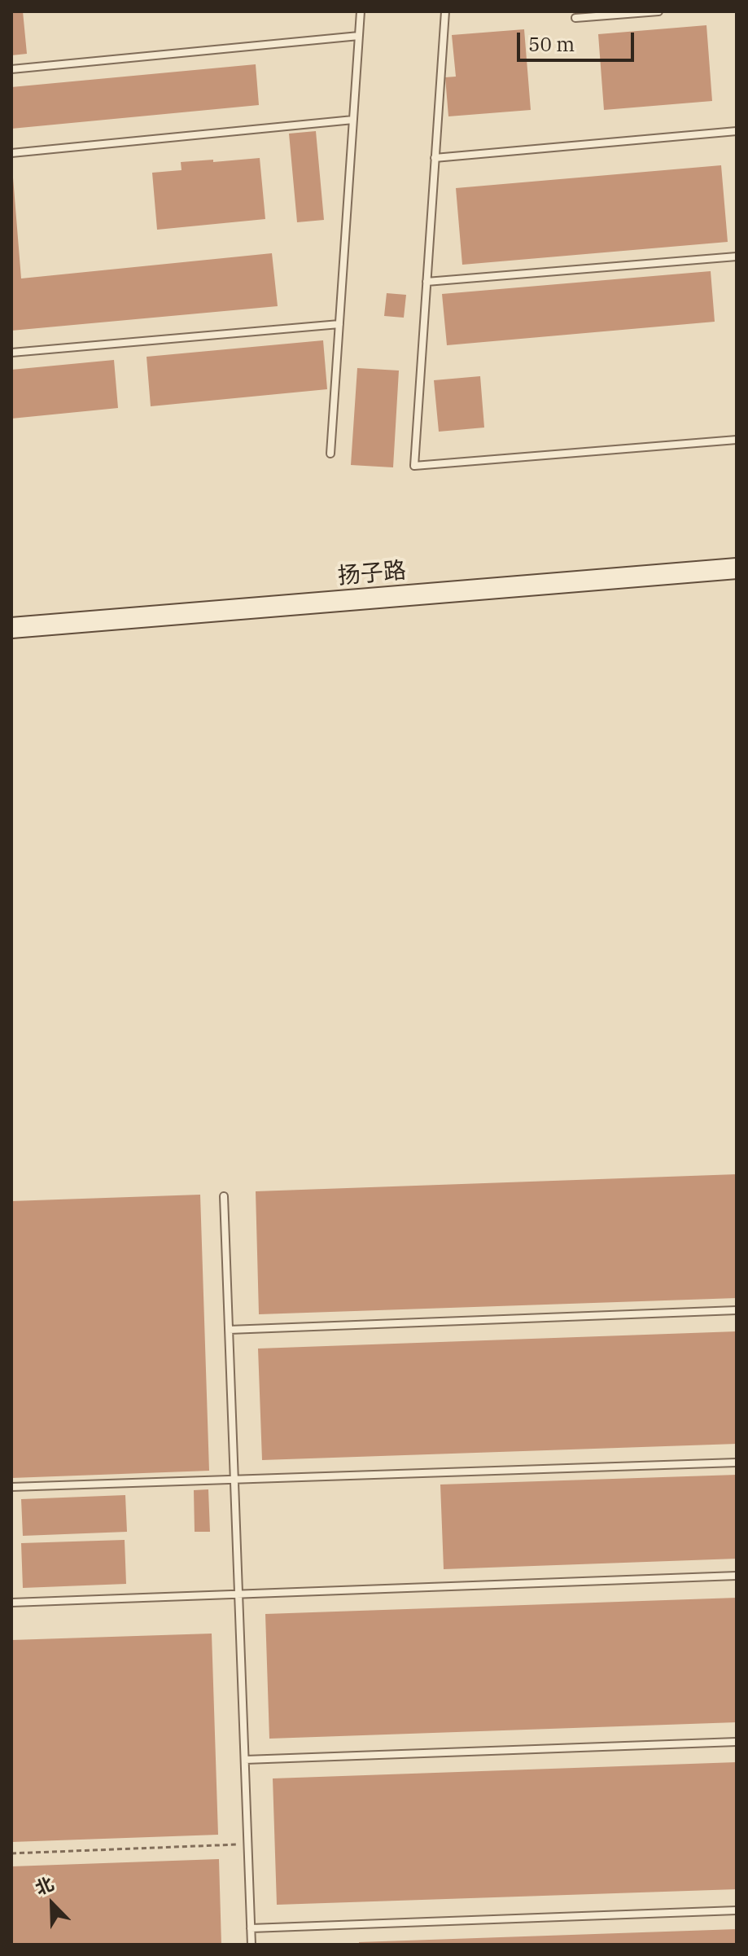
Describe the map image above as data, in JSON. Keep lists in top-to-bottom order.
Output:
{
  "streets": {
    "street": ["扬子路"]
  },
  "scale_bar": "50 m",
  "north": "top left"
}
